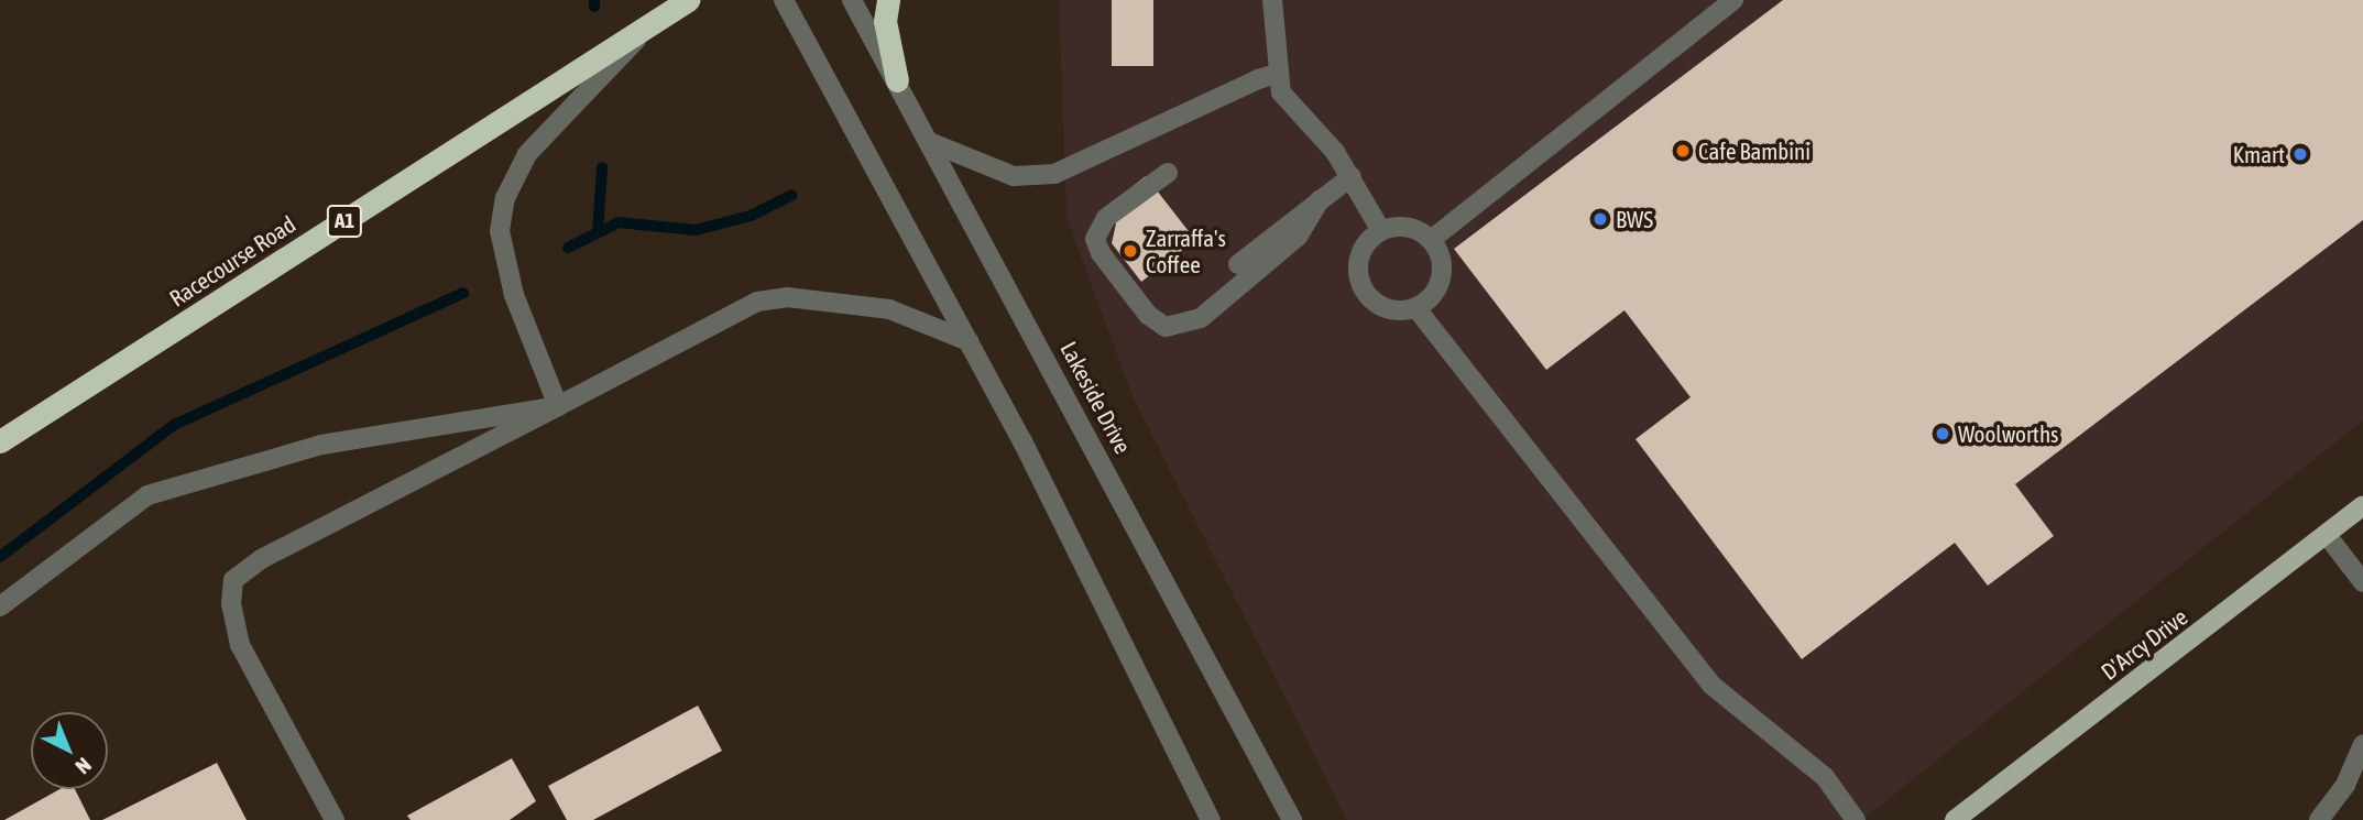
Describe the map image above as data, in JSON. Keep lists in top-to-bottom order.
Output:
{
  "streets": {
    "highway": ["A1", "Racecourse Road"],
    "main road": ["D'Arcy Drive"],
    "street": ["Lakeside Drive"]
  },
  "places": [
    "Cafe Bambini",
    "Kmart",
    "BWS",
    "Zarraffa's Coffee",
    "Woolworths"
  ],
  "north": "bottom right"
}
